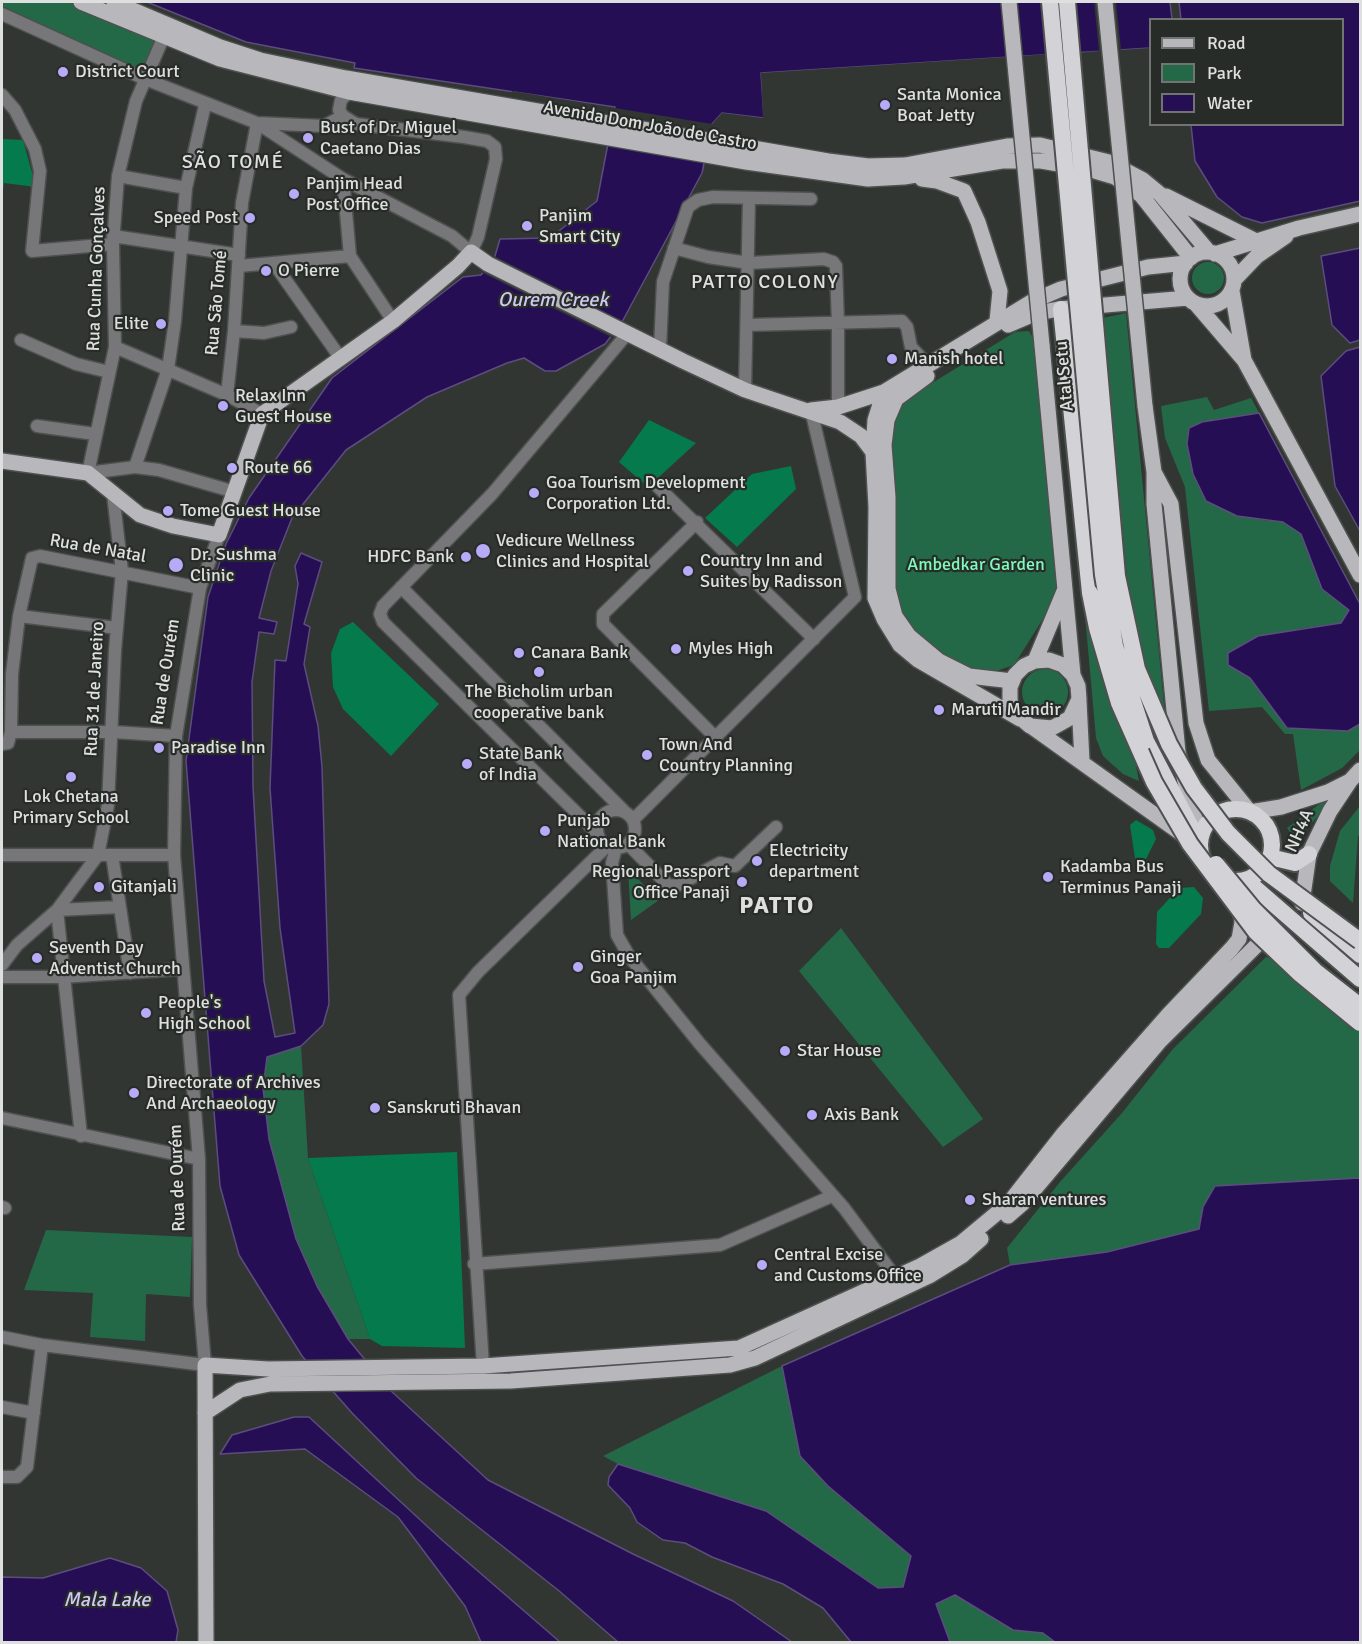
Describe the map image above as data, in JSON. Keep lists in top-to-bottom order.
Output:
{
  "streets": {
    "highway": ["Atal Setu"],
    "main road": ["Avenida Dom João de Castro", "Rua de Ourém", "NH4A"],
    "street": [
      "Rua Cunha Gonçalves",
      "Rua São Tomé",
      "Rua de Natal",
      "Rua 31 de Janeiro"
    ]
  },
  "crossings": [
    ["Avenida Dom João de Castro", "Rua Cunha Gonçalves"],
    ["Rua de Natal", "Rua de Ourém"],
    ["Rua de Natal", "Rua 31 de Janeiro"]
  ],
  "districts": ["SÃO TOMÉ", "PATTO COLONY", "PATTO"],
  "water": ["Ourem Creek", "Mala Lake"],
  "parks": ["Ambedkar Garden"],
  "places": [
    "District Court",
    "Santa Monica Boat Jetty",
    "Bust of Dr. Miguel Caetano Dias",
    "Panjim Head Post Office",
    "Speed Post",
    "Panjim Smart City",
    "O Pierre",
    "Elite",
    "Manish hotel",
    "Relax Inn Guest House",
    "Route 66",
    "Goa Tourism Development Corporation Ltd.",
    "Tome Guest House",
    "Vedicure Wellness Clinics and Hospital",
    "HDFC Bank",
    "Dr. Sushma Clinic",
    "Country Inn and Suites by Radisson",
    "Myles High",
    "Canara Bank",
    "The Bicholim urban cooperative bank",
    "Maruti Mandir",
    "Paradise Inn",
    "Town And Country Planning",
    "State Bank of India",
    "Lok Chetana Primary School",
    "Punjab National Bank",
    "Electricity department",
    "Kadamba Bus Terminus Panaji",
    "Regional Passport Office Panaji",
    "Gitanjali",
    "Seventh Day Adventist Church",
    "Ginger Goa Panjim",
    "People's High School",
    "Star House",
    "Directorate of Archives And Archaeology",
    "Sanskruti Bhavan",
    "Axis Bank",
    "Sharan ventures",
    "Central Excise and Customs Office"
  ],
  "legend": ["Road", "Park", "Water"]
}
